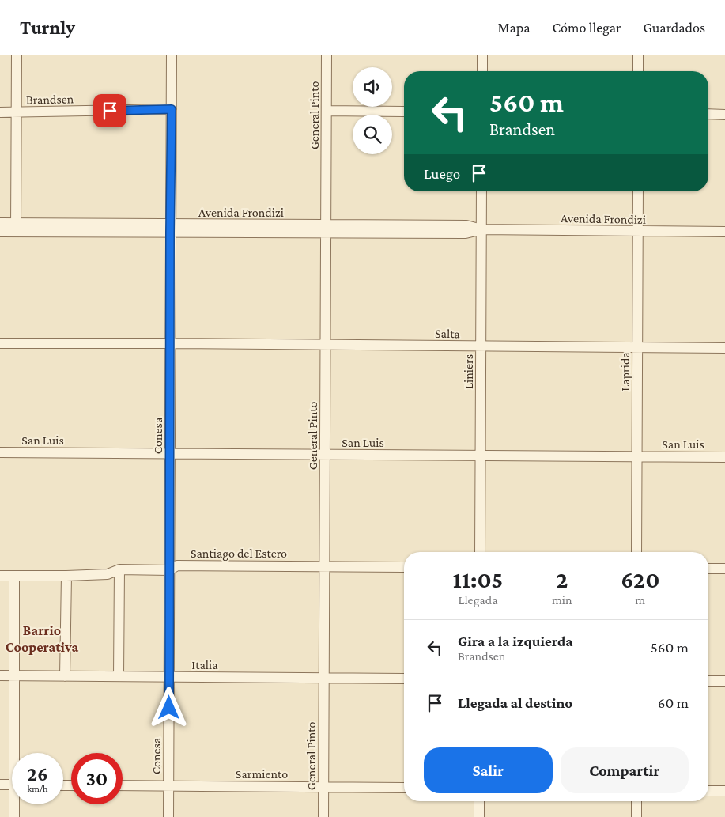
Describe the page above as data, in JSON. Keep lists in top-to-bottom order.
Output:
{
  "streets": {
    "street": [
      "Brandsen",
      "General Pinto",
      "Avenida Frondizi",
      "Salta",
      "Liniers",
      "Laprida",
      "Conesa",
      "San Luis",
      "Santiago del Estero",
      "Italia",
      "Sarmiento"
    ]
  },
  "crossings": [
    ["Brandsen", "Conesa"],
    ["General Pinto", "Avenida Frondizi"],
    ["General Pinto", "Salta"],
    ["General Pinto", "San Luis"],
    ["General Pinto", "Santiago del Estero"],
    ["General Pinto", "Italia"],
    ["General Pinto", "Sarmiento"],
    ["Avenida Frondizi", "Liniers"],
    ["Avenida Frondizi", "Laprida"],
    ["Avenida Frondizi", "Conesa"],
    ["Salta", "Liniers"],
    ["Salta", "Laprida"],
    ["Salta", "Conesa"],
    ["Liniers", "San Luis"],
    ["Laprida", "San Luis"],
    ["Conesa", "San Luis"],
    ["Conesa", "Santiago del Estero"],
    ["Conesa", "Italia"],
    ["Conesa", "Sarmiento"]
  ],
  "districts": ["Barrio Cooperativa"],
  "page": {
    "header": "Turnly",
    "nav": ["Mapa", "Cómo llegar", "Guardados"],
    "turn": ["560 m", "Brandsen"],
    "then": "Luego",
    "eta": [
      "11:05",
      "Llegada",
      "2",
      "min",
      "620",
      "m"
    ],
    "list": [
      {
        "name": "Gira a la izquierda",
        "note": "Brandsen",
        "value": "560 m"
      },
      {
        "name": "Llegada al destino",
        "value": "60 m"
      }
    ],
    "buttons": ["Salir", "Compartir"],
    "speed": "26 km/h",
    "limit": "30"
  }
}
